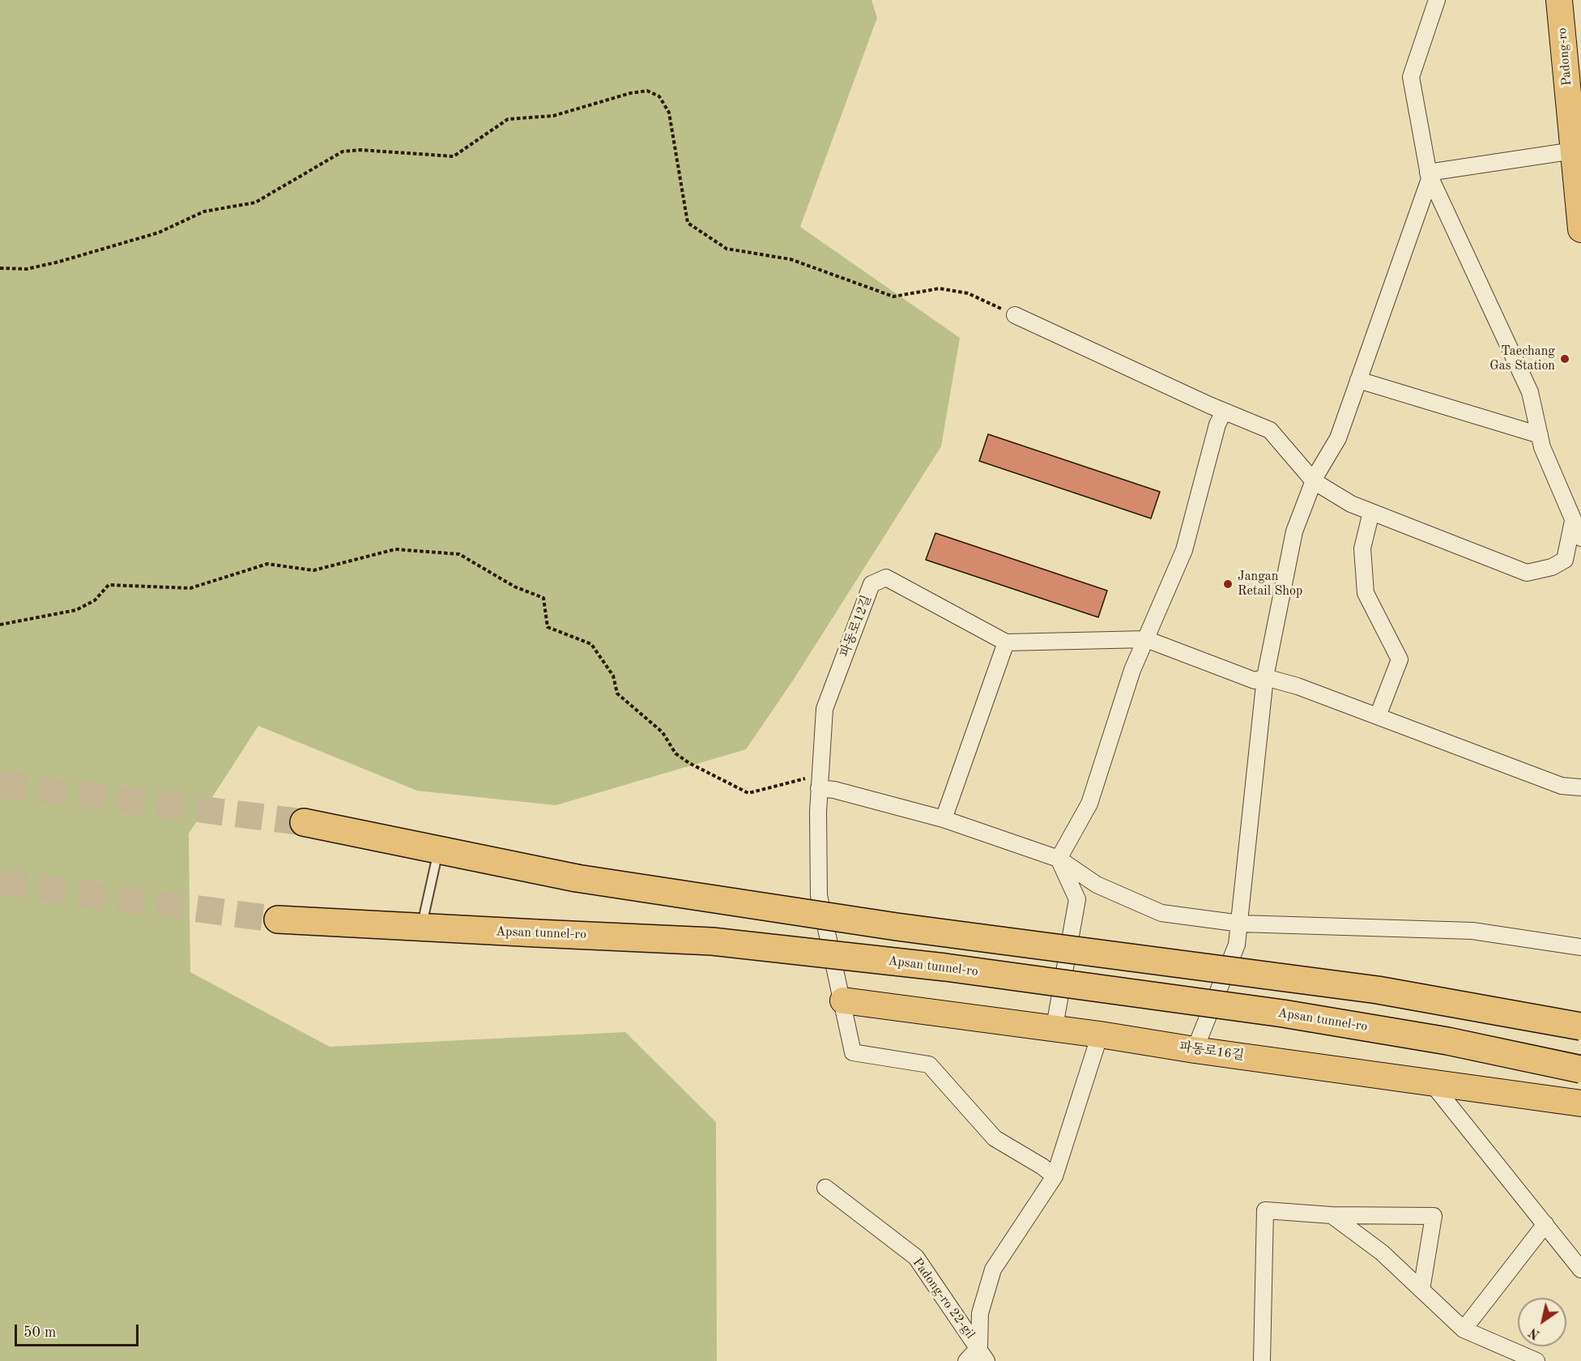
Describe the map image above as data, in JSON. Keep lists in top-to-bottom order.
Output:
{
  "streets": {
    "highway": ["Apsan tunnel-ro"],
    "main road": ["Padong-ro", "파동로16길"],
    "street": ["파동로12길", "Padong-ro 22-gil"]
  },
  "places": ["Taechang Gas Station", "Jangan Retail Shop"],
  "scale_bar": "50 m",
  "north": "bottom left"
}
